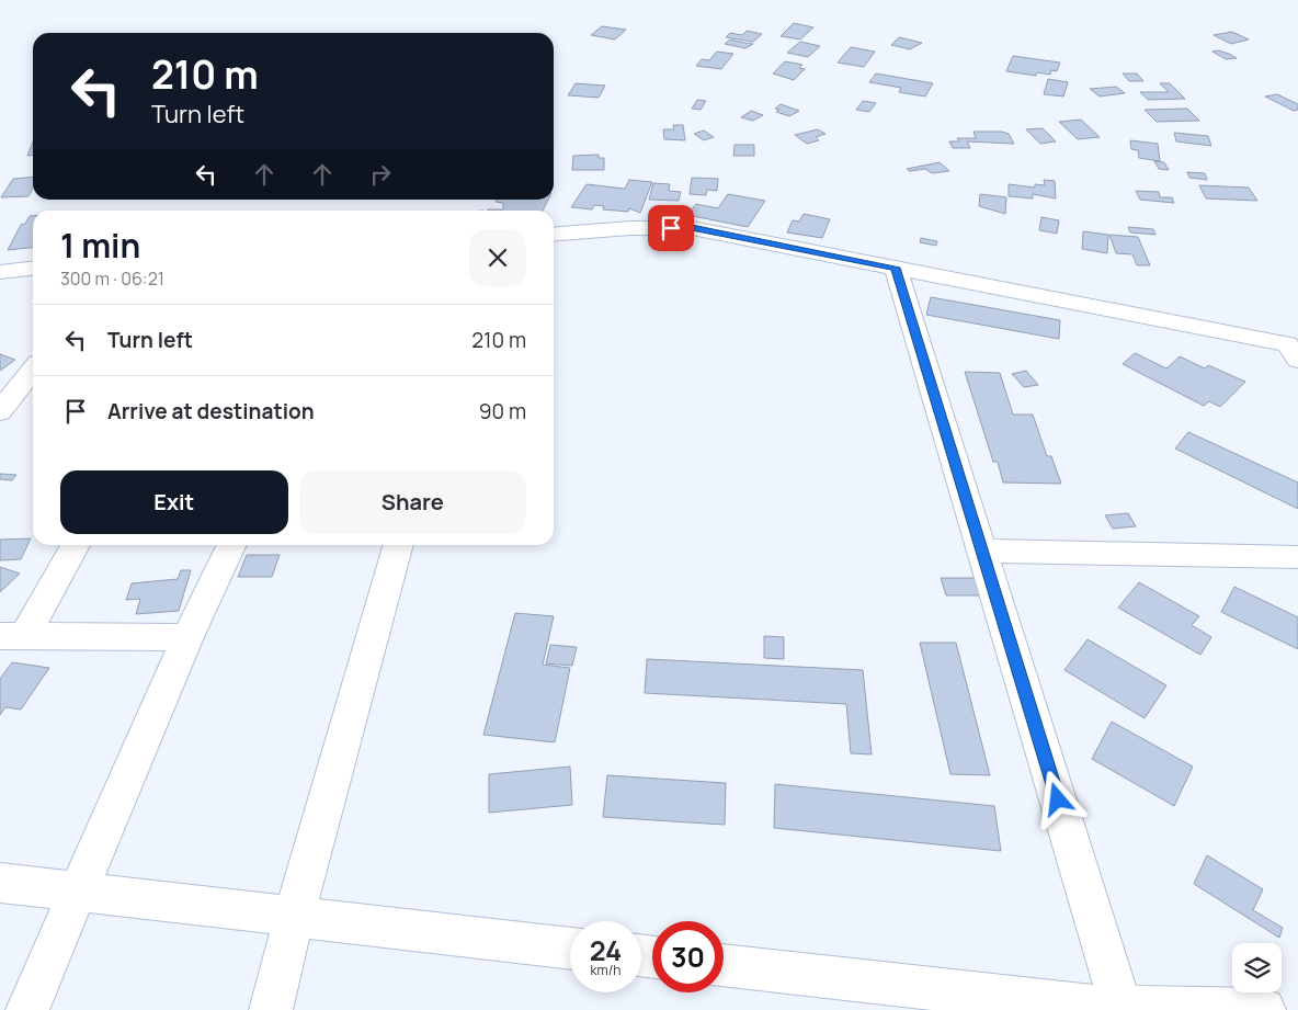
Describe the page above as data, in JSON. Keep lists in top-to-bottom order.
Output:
{
  "page": {
    "turn": ["210 m", "Turn left"],
    "heading": ["1 min", "300 m · 06:21"],
    "list": [
      {
        "name": "Turn left",
        "value": "210 m"
      },
      {
        "name": "Arrive at destination",
        "value": "90 m"
      }
    ],
    "buttons": ["Exit", "Share"],
    "speed": "24 km/h",
    "limit": "30"
  }
}
